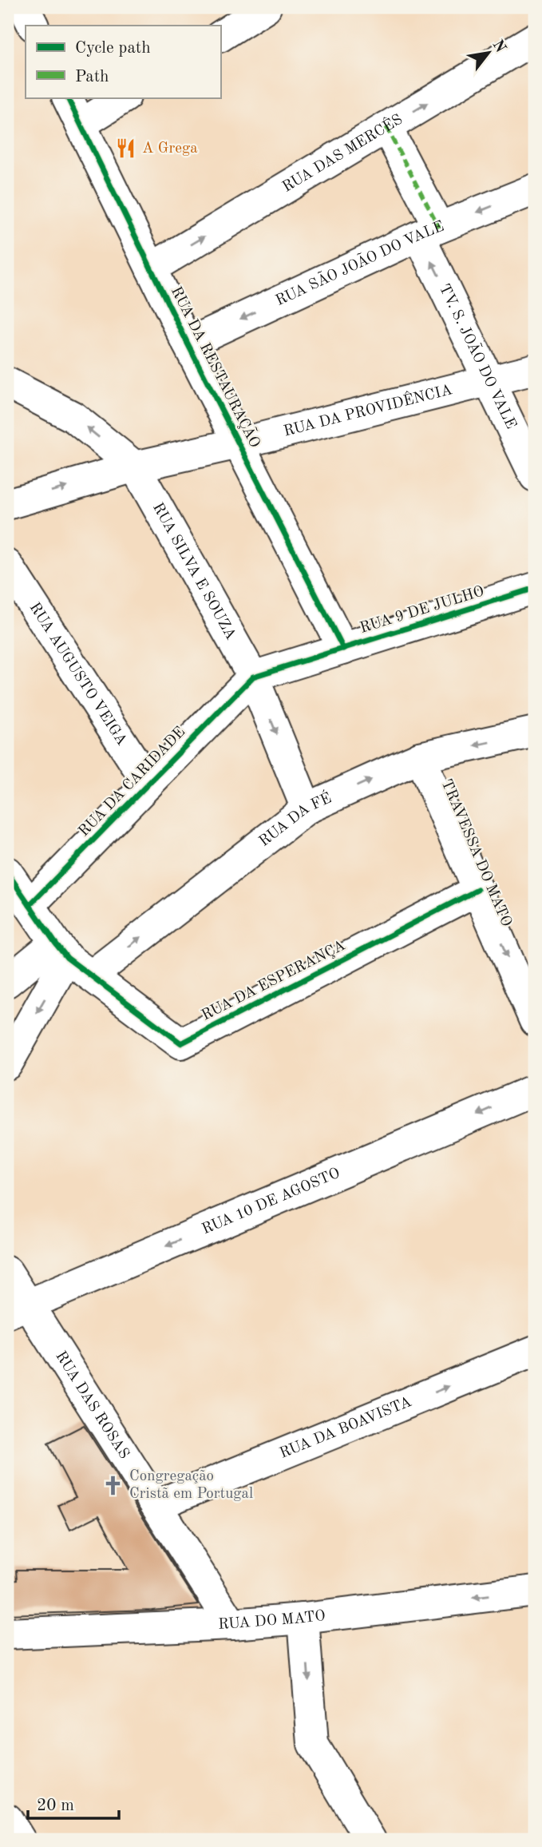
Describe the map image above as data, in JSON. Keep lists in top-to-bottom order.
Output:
{
  "streets": {
    "street": [
      "RUA DAS MERCÊS",
      "RUA SÃO JOÃO DO VALE",
      "TV. S. JOÃO DO VALE",
      "RUA DA RESTAURAÇÃO",
      "RUA DA PROVIDÊNCIA",
      "RUA SILVA E SOUZA",
      "RUA 9 DE JULHO",
      "RUA AUGUSTO VEIGA",
      "RUA DA CARIDADE",
      "RUA DA FÉ",
      "TRAVESSA DO MATO",
      "RUA DA ESPERANÇA",
      "RUA 10 DE AGOSTO",
      "RUA DAS ROSAS",
      "RUA DA BOAVISTA",
      "RUA DO MATO"
    ]
  },
  "crossings": [
    ["RUA DAS MERCÊS", "TV. S. JOÃO DO VALE"],
    ["RUA DAS MERCÊS", "RUA DA RESTAURAÇÃO"],
    ["RUA SÃO JOÃO DO VALE", "TV. S. JOÃO DO VALE"],
    ["RUA SÃO JOÃO DO VALE", "RUA DA RESTAURAÇÃO"],
    ["TV. S. JOÃO DO VALE", "RUA DA PROVIDÊNCIA"],
    ["RUA DA RESTAURAÇÃO", "RUA DA PROVIDÊNCIA"],
    ["RUA DA RESTAURAÇÃO", "RUA 9 DE JULHO"],
    ["RUA DA PROVIDÊNCIA", "RUA SILVA E SOUZA"],
    ["RUA SILVA E SOUZA", "RUA 9 DE JULHO"],
    ["RUA SILVA E SOUZA", "RUA DA CARIDADE"],
    ["RUA SILVA E SOUZA", "RUA DA FÉ"],
    ["RUA 9 DE JULHO", "RUA DA CARIDADE"],
    ["RUA AUGUSTO VEIGA", "RUA DA CARIDADE"],
    ["RUA DA FÉ", "TRAVESSA DO MATO"],
    ["RUA DA FÉ", "RUA DA ESPERANÇA"],
    ["TRAVESSA DO MATO", "RUA DA ESPERANÇA"],
    ["RUA 10 DE AGOSTO", "RUA DAS ROSAS"],
    ["RUA DAS ROSAS", "RUA DA BOAVISTA"],
    ["RUA DAS ROSAS", "RUA DO MATO"]
  ],
  "one_way": [
    "RUA DAS MERCÊS",
    "RUA SÃO JOÃO DO VALE",
    "TV. S. JOÃO DO VALE",
    "RUA SILVA E SOUZA",
    "TRAVESSA DO MATO",
    "RUA 10 DE AGOSTO",
    "RUA DA BOAVISTA",
    "RUA DO MATO"
  ],
  "places": {
    "restaurant": ["A Grega"],
    "church": ["Congregação Cristã em Portugal"]
  },
  "legend": ["Cycle path", "Path"],
  "scale_bar": "20 m",
  "north": "top right"
}
